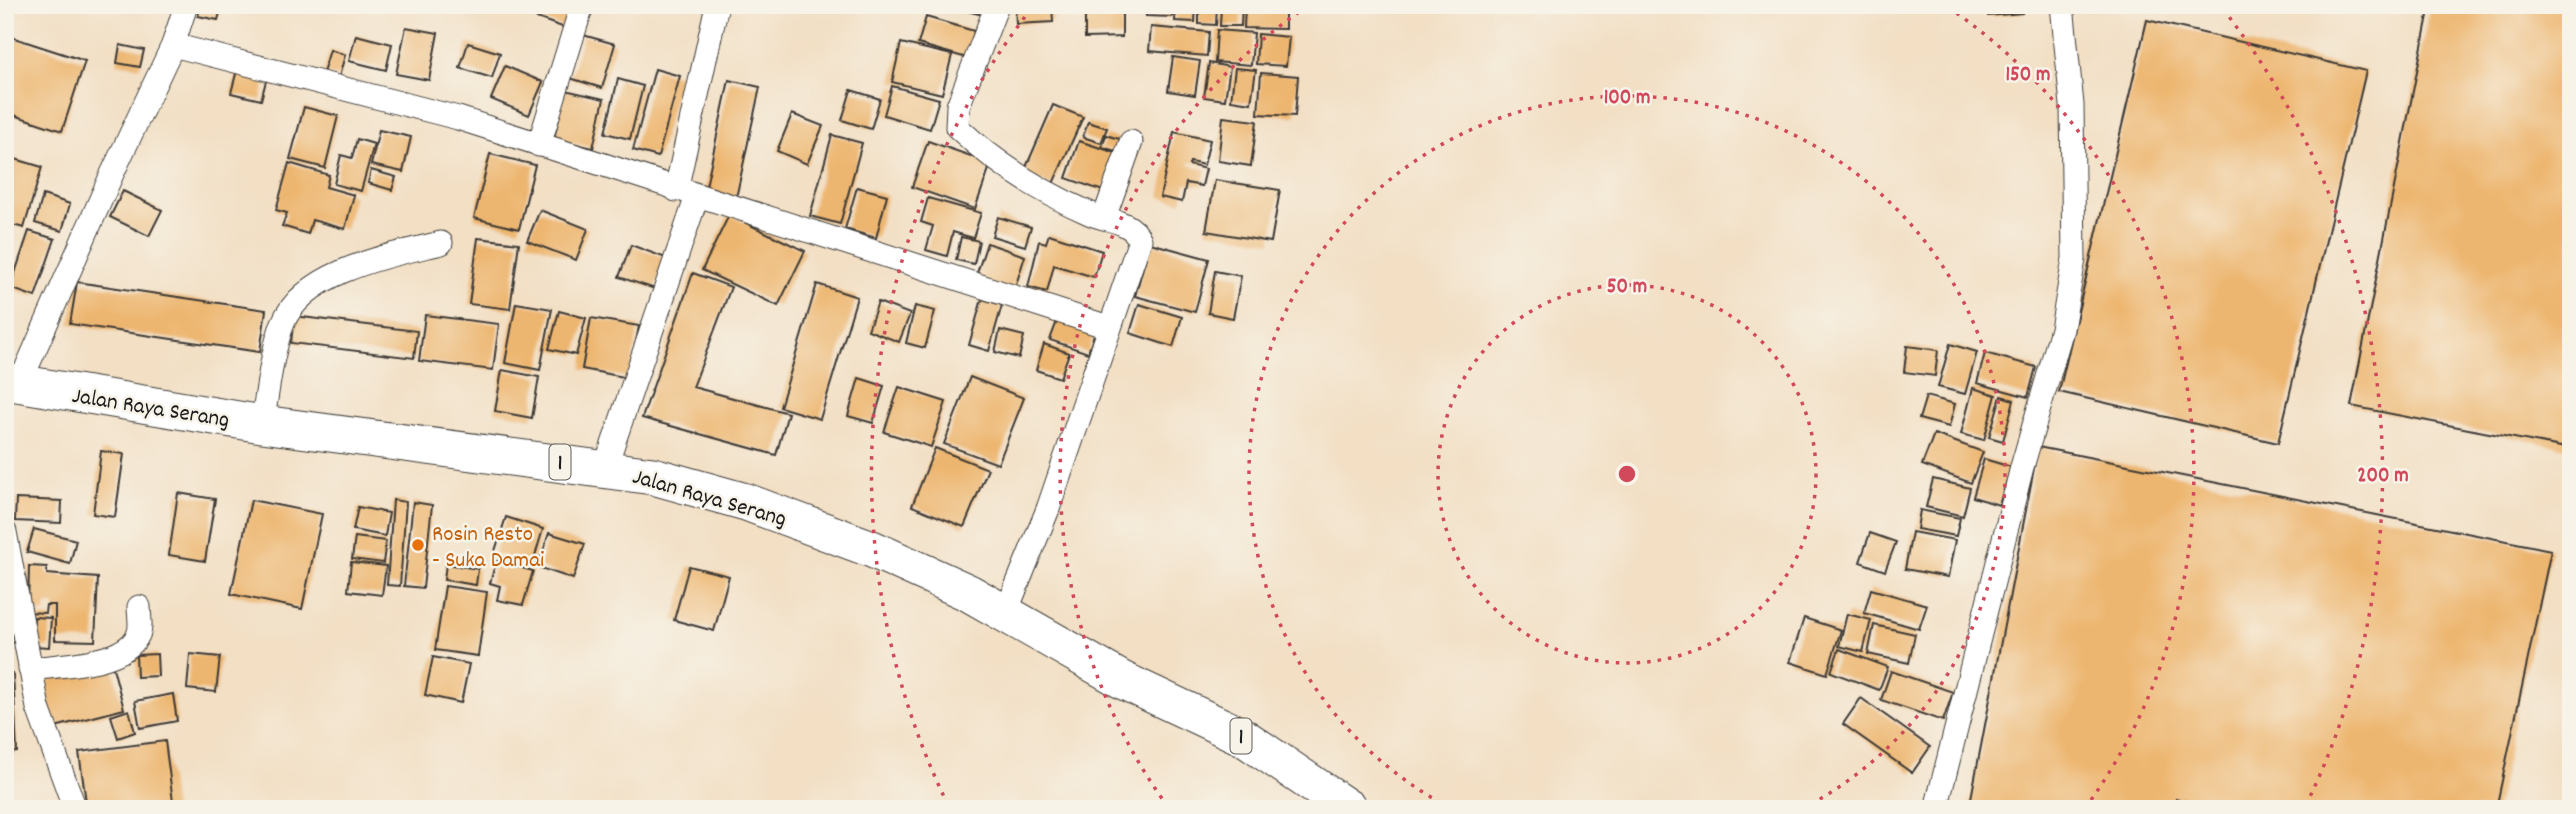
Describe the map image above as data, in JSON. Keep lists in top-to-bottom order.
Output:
{
  "streets": {
    "highway": ["Jalan Raya Serang", "1"]
  },
  "places": ["Rosin Resto - Suka Damai"],
  "rings": [
    "150 m",
    "100 m",
    "50 m",
    "200 m"
  ]
}
